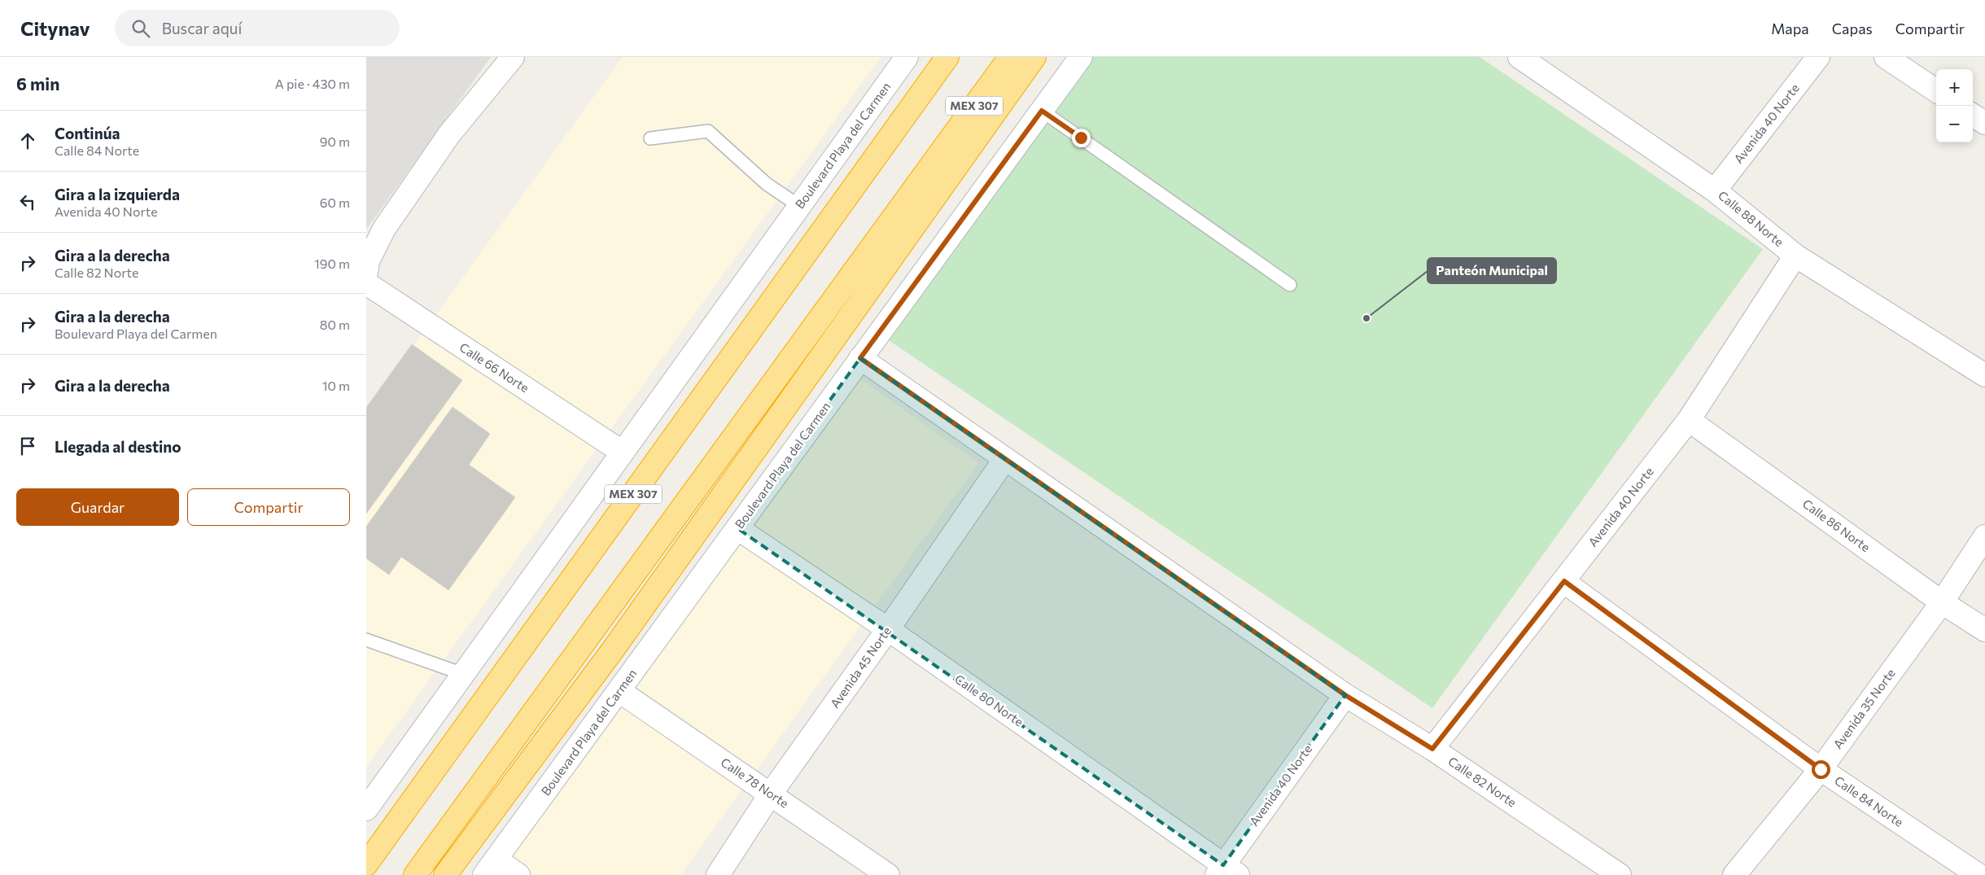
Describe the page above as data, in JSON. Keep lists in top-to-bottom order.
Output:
{
  "streets": {
    "highway": ["MEX 307"],
    "street": [
      "Avenida 40 Norte",
      "Boulevard Playa del Carmen",
      "Calle 88 Norte",
      "Calle 66 Norte",
      "Calle 86 Norte",
      "Avenida 45 Norte",
      "Calle 80 Norte",
      "Avenida 35 Norte",
      "Calle 82 Norte",
      "Calle 78 Norte",
      "Calle 84 Norte"
    ]
  },
  "crossings": [
    ["Avenida 40 Norte", "Calle 88 Norte"],
    ["Avenida 40 Norte", "Calle 86 Norte"],
    ["Avenida 40 Norte", "Calle 80 Norte"],
    ["Avenida 40 Norte", "Calle 82 Norte"],
    ["Avenida 40 Norte", "Calle 84 Norte"],
    ["Boulevard Playa del Carmen", "Calle 66 Norte"],
    ["Boulevard Playa del Carmen", "Calle 80 Norte"],
    ["Boulevard Playa del Carmen", "Calle 82 Norte"],
    ["Boulevard Playa del Carmen", "Calle 78 Norte"],
    ["Calle 86 Norte", "Avenida 35 Norte"],
    ["Avenida 45 Norte", "Calle 80 Norte"],
    ["Avenida 45 Norte", "Calle 82 Norte"],
    ["Avenida 45 Norte", "Calle 78 Norte"],
    ["Avenida 35 Norte", "Calle 84 Norte"]
  ],
  "places": ["Panteón Municipal"],
  "page": {
    "header": "Citynav",
    "search": "Buscar aquí",
    "nav": ["Mapa", "Capas", "Compartir"],
    "heading": ["6 min", "A pie · 430 m"],
    "map_buttons": ["+", "−"],
    "list": [
      ["Continúa", "Calle 84 Norte", "90 m"],
      ["Gira a la izquierda", "Avenida 40 Norte", "60 m"],
      ["Gira a la derecha", "Calle 82 Norte", "190 m"],
      ["Gira a la derecha", "Boulevard Playa del Carmen", "80 m"],
      ["Gira a la derecha", "10 m"],
      "Llegada al destino"
    ],
    "buttons": ["Guardar", "Compartir"]
  }
}
